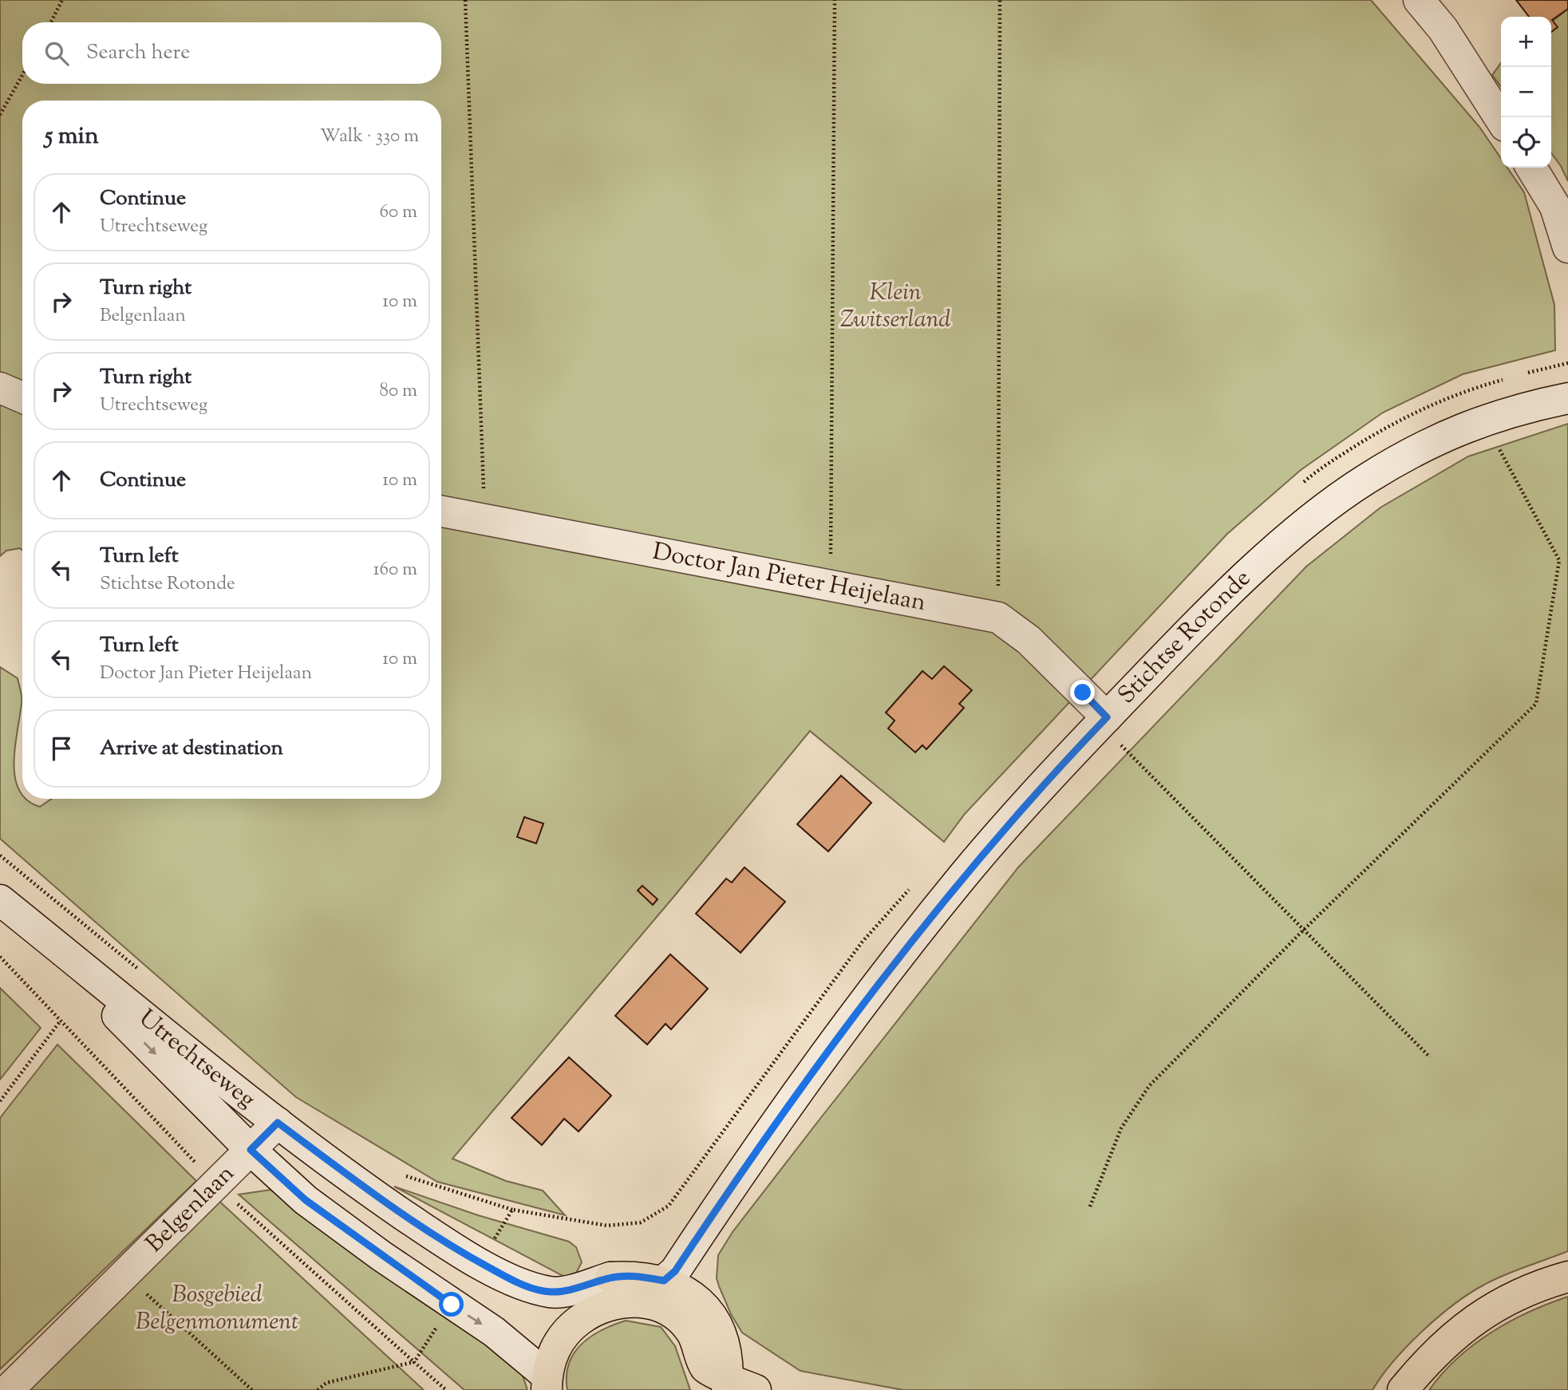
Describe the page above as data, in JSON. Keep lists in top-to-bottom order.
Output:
{
  "streets": {
    "street": [
      "Doctor Jan Pieter Heijelaan",
      "Stichtse Rotonde",
      "Utrechtseweg",
      "Belgenlaan"
    ]
  },
  "crossings": [
    ["Doctor Jan Pieter Heijelaan", "Stichtse Rotonde"],
    ["Utrechtseweg", "Belgenlaan"]
  ],
  "parks": ["Klein Zwitserland", "Bosgebied Belgenmonument"],
  "page": {
    "map_buttons": ["+", "−"],
    "search": "Search here",
    "heading": ["5 min", "Walk · 330 m"],
    "list": [
      ["Continue", "Utrechtseweg", "60 m"],
      ["Turn right", "Belgenlaan", "10 m"],
      ["Turn right", "Utrechtseweg", "80 m"],
      ["Continue", "10 m"],
      ["Turn left", "Stichtse Rotonde", "160 m"],
      ["Turn left", "Doctor Jan Pieter Heijelaan", "10 m"],
      "Arrive at destination"
    ]
  }
}
